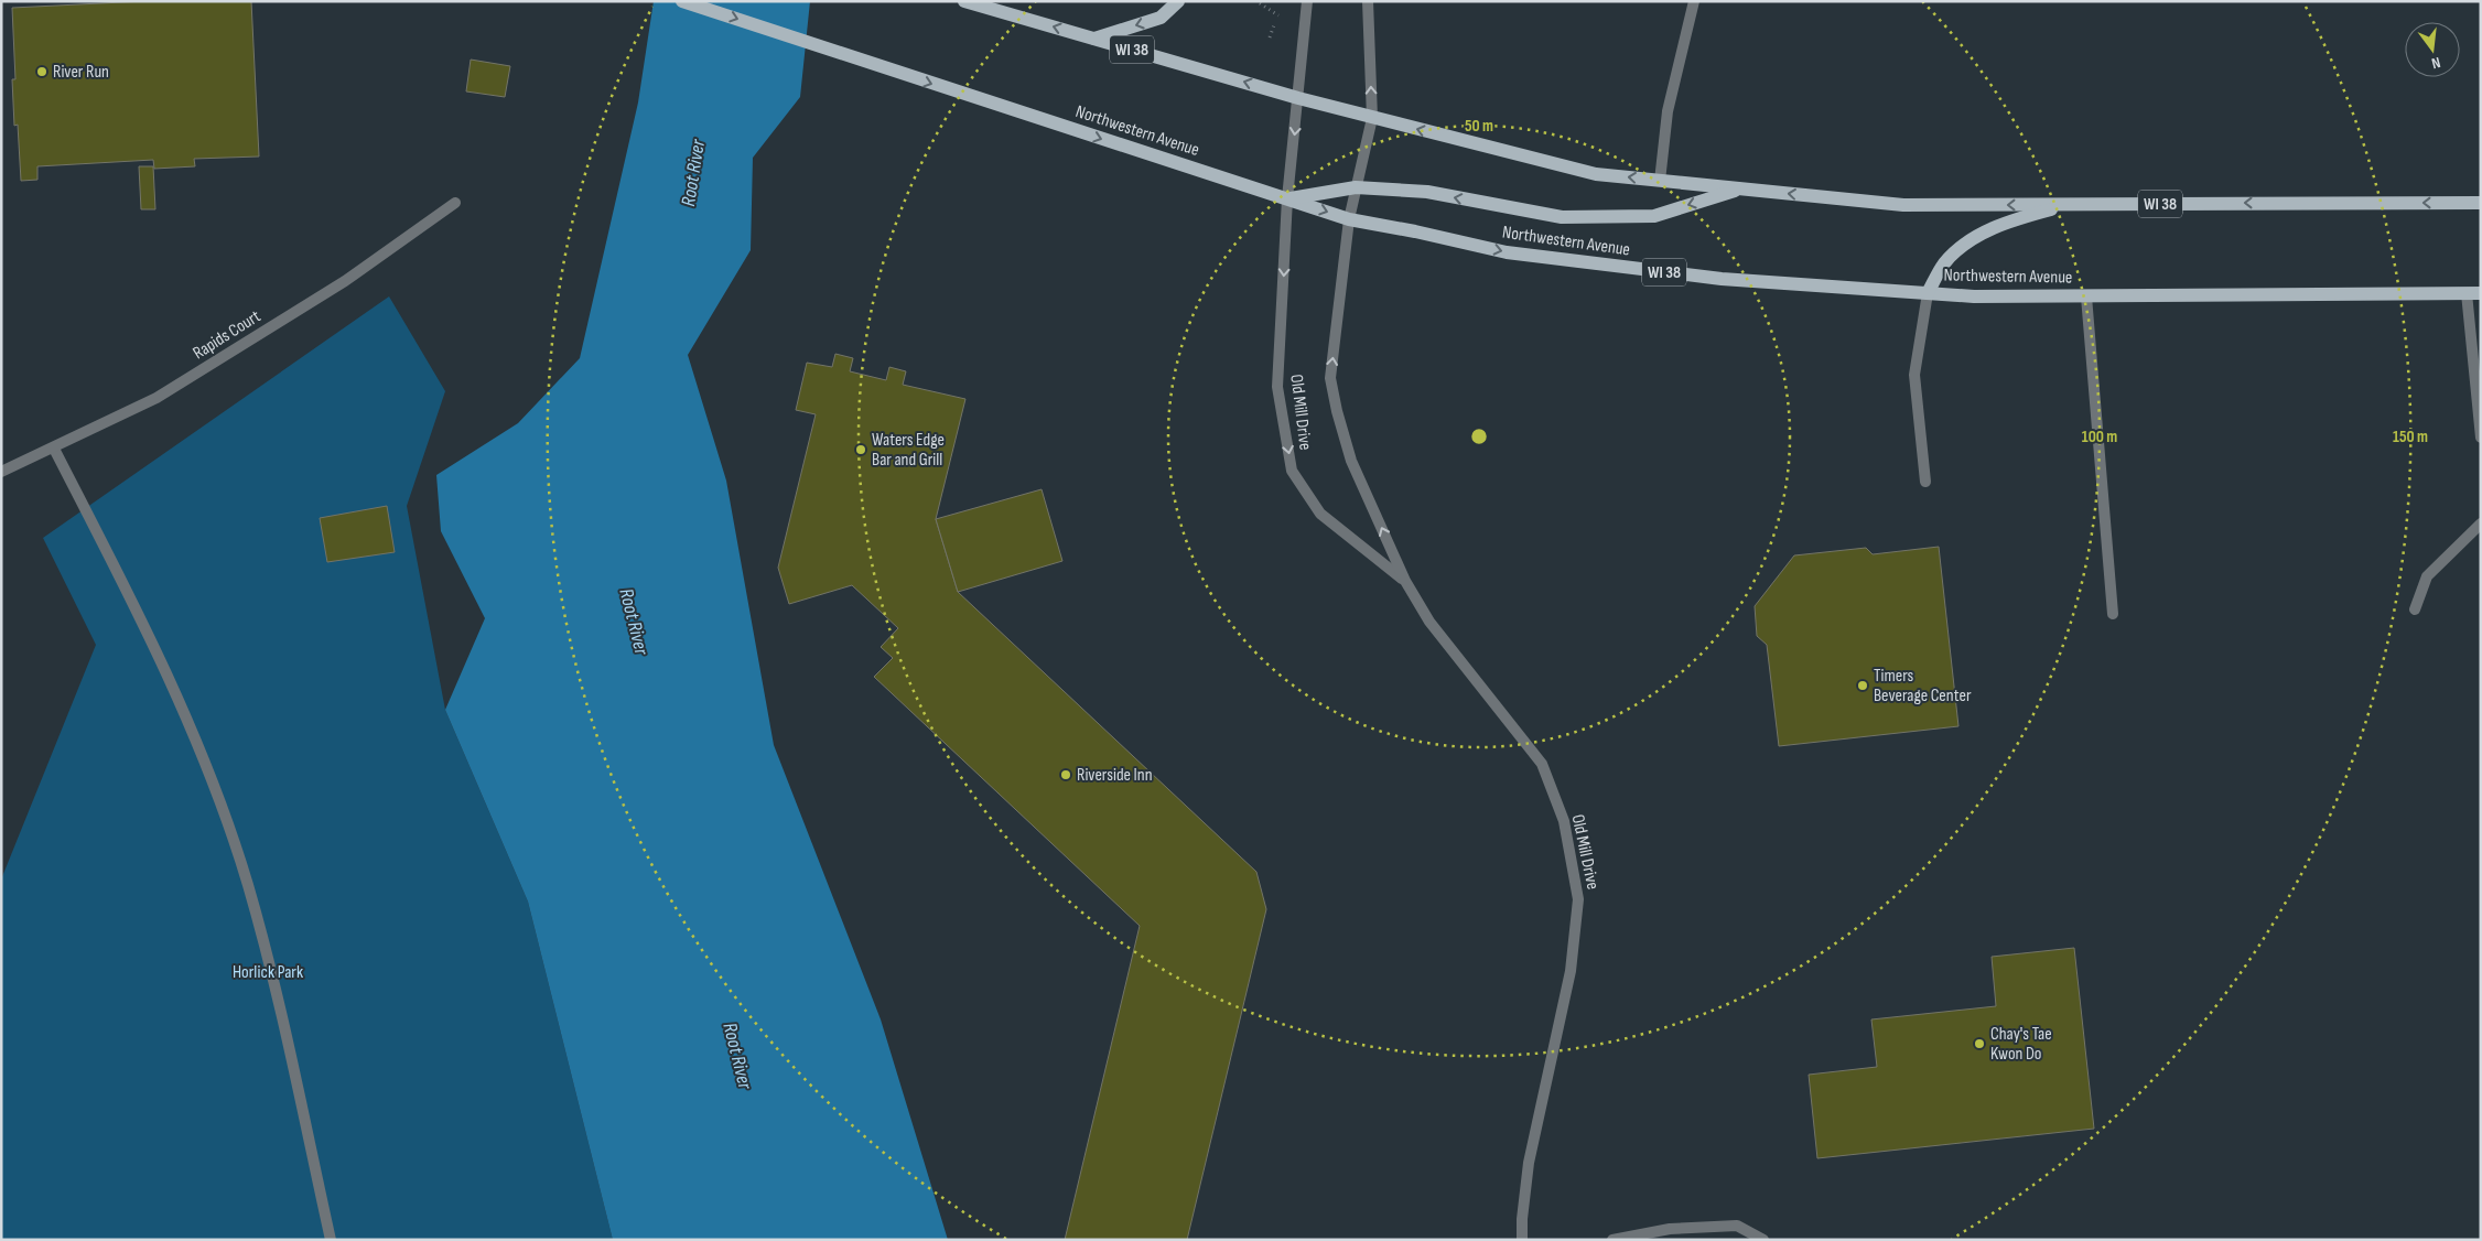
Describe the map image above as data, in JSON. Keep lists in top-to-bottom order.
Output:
{
  "streets": {
    "main road": ["WI 38", "Northwestern Avenue"],
    "street": ["Rapids Court", "Old Mill Drive"]
  },
  "crossings": [
    ["WI 38", "Old Mill Drive"],
    ["Northwestern Avenue", "Old Mill Drive"]
  ],
  "water": ["Root River"],
  "parks": ["Horlick Park"],
  "places": [
    "River Run",
    "Waters Edge Bar and Grill",
    "Timers Beverage Center",
    "Riverside Inn",
    "Chay's Tae Kwon Do"
  ],
  "north": "bottom",
  "rings": ["50 m", "100 m", "150 m"]
}
